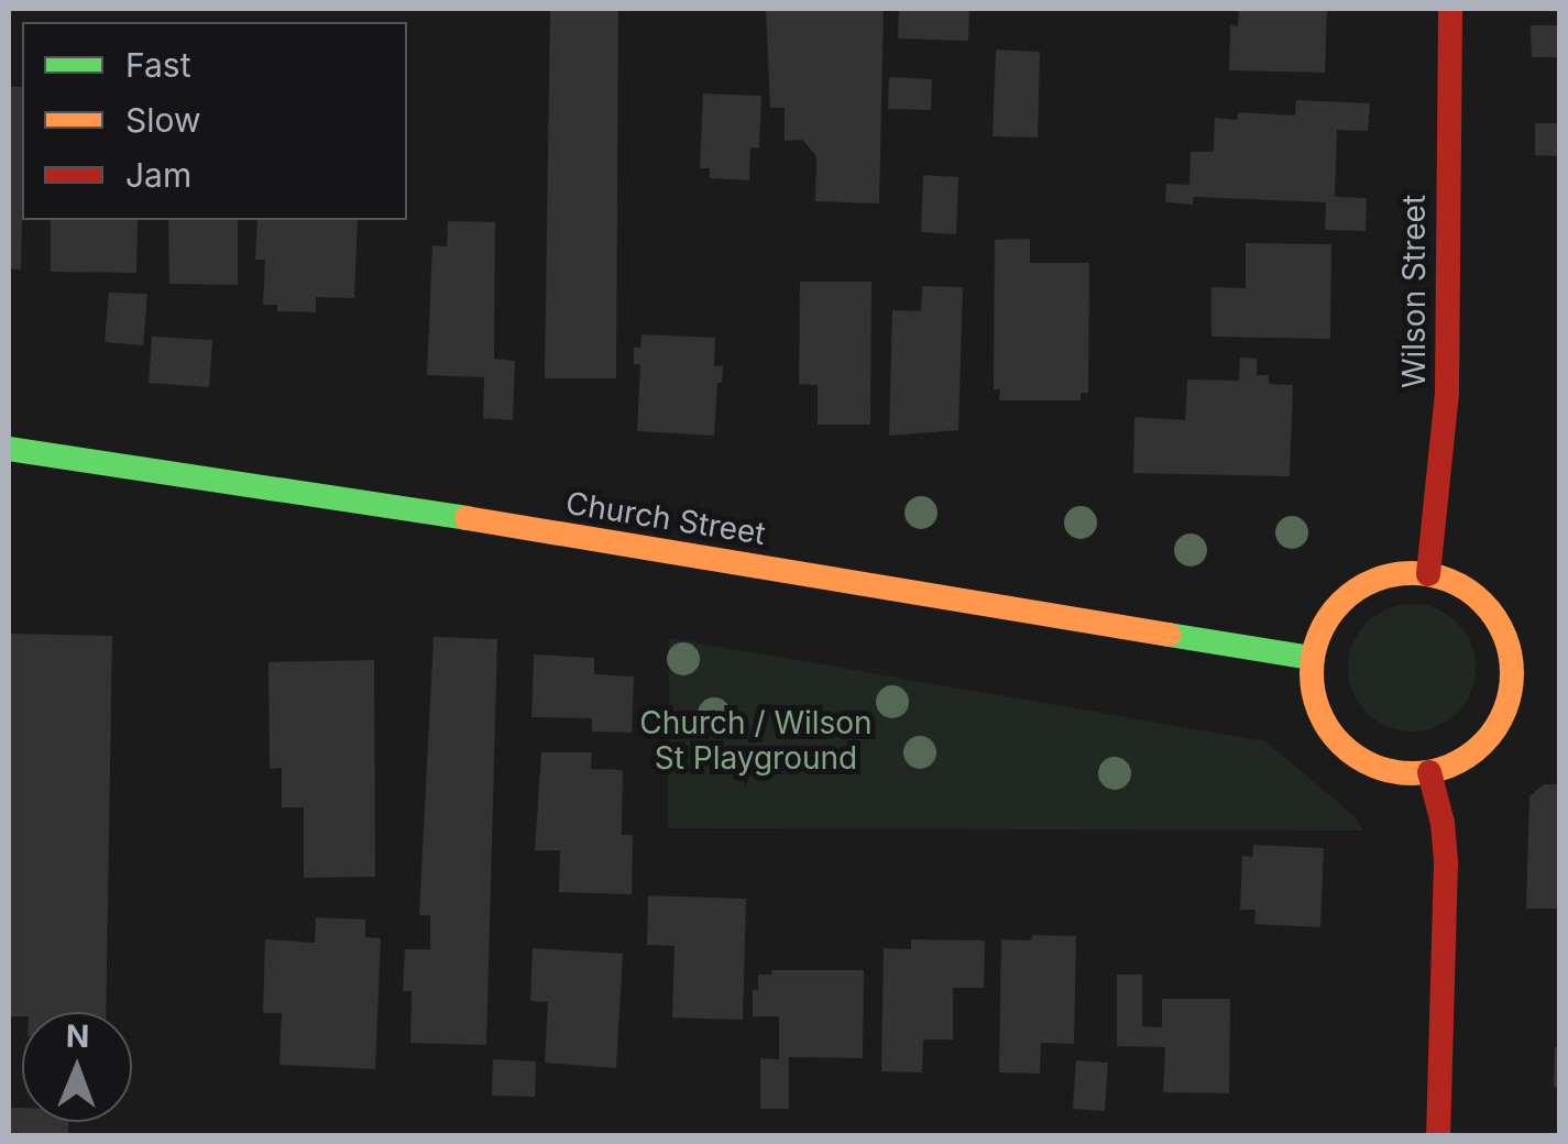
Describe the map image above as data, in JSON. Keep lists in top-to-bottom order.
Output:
{
  "streets": {
    "street": ["Wilson Street", "Church Street"]
  },
  "crossings": [
    ["Wilson Street", "Church Street"]
  ],
  "parks": ["Church / Wilson St Playground"],
  "legend": ["Fast", "Slow", "Jam"],
  "north": "top"
}
